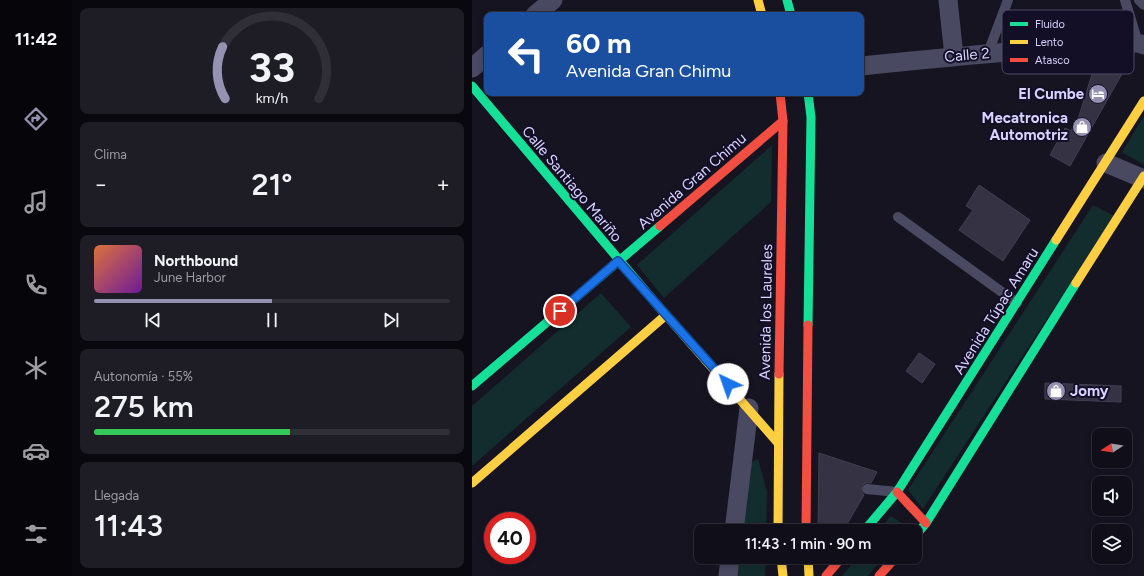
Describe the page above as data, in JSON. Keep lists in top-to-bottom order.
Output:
{
  "streets": {
    "main road": [
      "Avenida Gran Chimu",
      "Calle Santiago Mariño",
      "Avenida Túpac Amaru",
      "Avenida los Laureles"
    ],
    "street": ["Calle 2"]
  },
  "crossings": [
    ["Avenida Gran Chimu", "Calle Santiago Mariño"],
    ["Avenida Gran Chimu", "Avenida los Laureles"],
    ["Calle Santiago Mariño", "Avenida los Laureles"]
  ],
  "places": {
    "hotel": ["El Cumbe"],
    "shop": ["Mecatronica Automotriz", "Jomy"]
  },
  "legend": ["Fluido", "Lento", "Atasco"],
  "north": "left",
  "page": {
    "tabs": "11:42",
    "turn": ["60 m", "Avenida Gran Chimu"],
    "tile": [
      "Clima",
      ["Autonomía · 55%", "275 km"],
      ["Llegada", "11:43"]
    ],
    "heat": ["−", "21°", "+"],
    "song": ["Northbound", "June Harbor"],
    "limit": "40",
    "trip": "11:43 · 1 min · 90 m",
    "gauge": ["33", "km/h"]
  }
}
